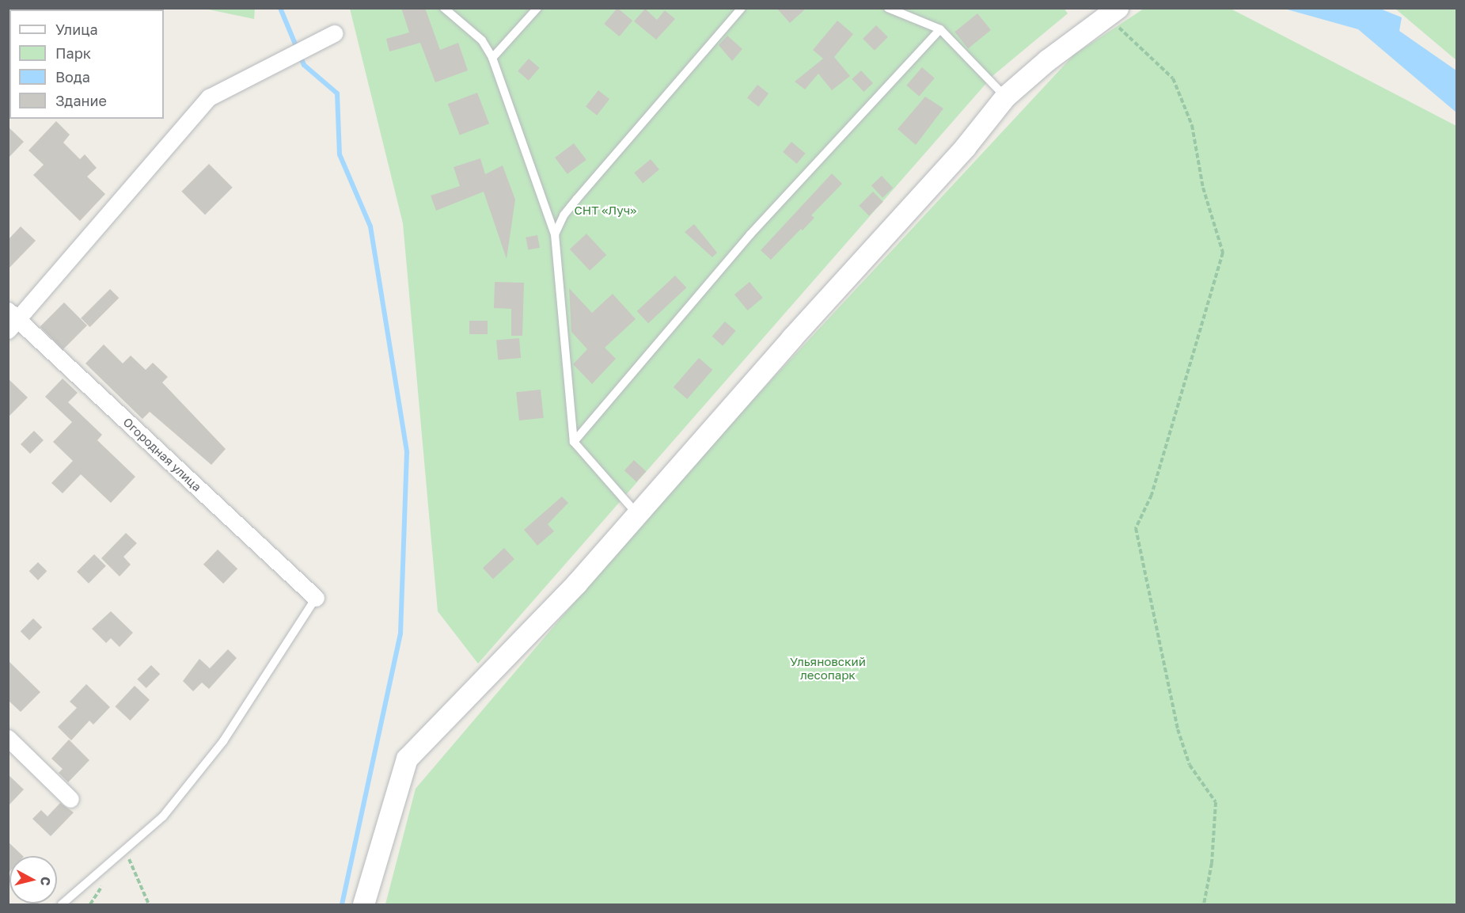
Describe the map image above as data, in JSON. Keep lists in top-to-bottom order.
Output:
{
  "streets": {
    "street": ["Огородная улица"]
  },
  "parks": ["СНТ «Луч»", "Ульяновский лесопарк"],
  "legend": [
    "Улица",
    "Парк",
    "Вода",
    "Здание"
  ],
  "north": "right"
}
